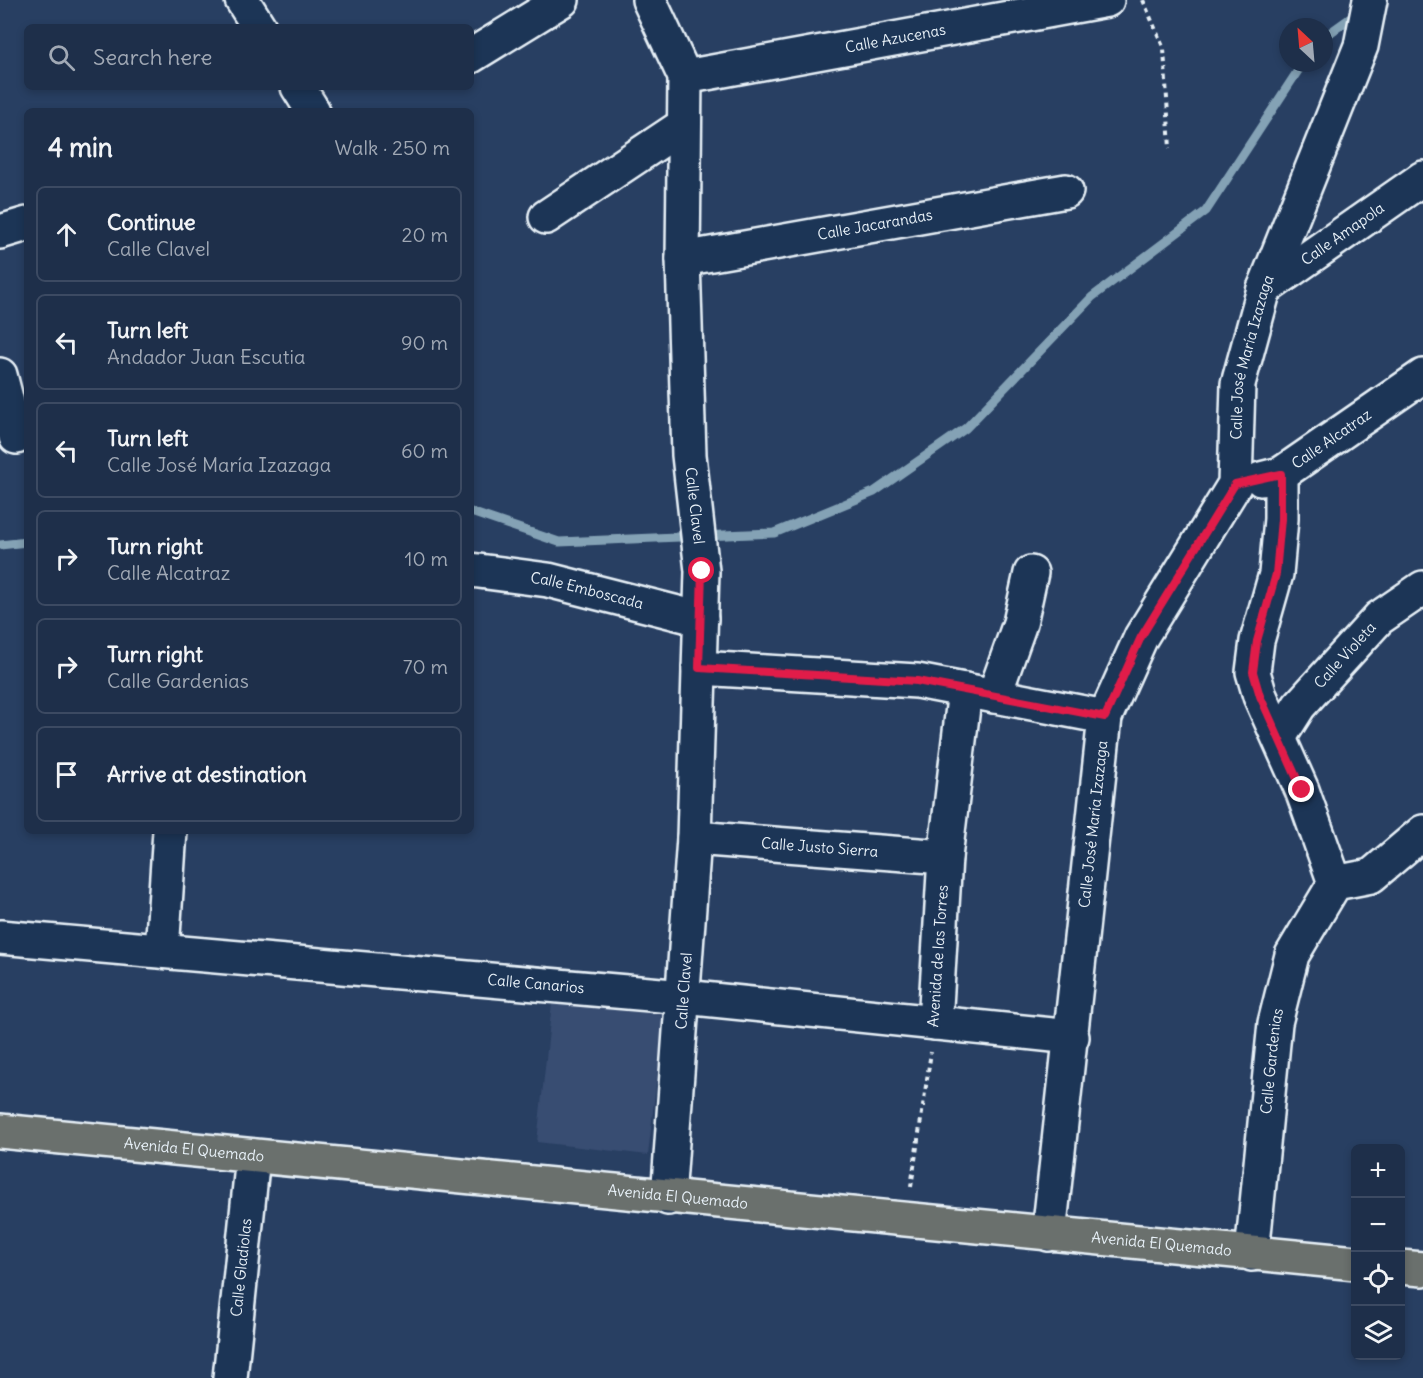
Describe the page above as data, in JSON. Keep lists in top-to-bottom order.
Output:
{
  "streets": {
    "main road": ["Avenida El Quemado"],
    "street": [
      "Calle Azucenas",
      "Calle Jacarandas",
      "Calle Amapola",
      "Calle José María Izazaga",
      "Calle Alcatraz",
      "Calle Clavel",
      "Calle Emboscada",
      "Calle Violeta",
      "Calle Justo Sierra",
      "Avenida de las Torres",
      "Calle Canarios",
      "Calle Gardenias",
      "Calle Gladiolas"
    ]
  },
  "crossings": [
    ["Calle Azucenas", "Calle Clavel"],
    ["Calle Jacarandas", "Calle Clavel"],
    ["Calle Amapola", "Calle José María Izazaga"],
    ["Calle José María Izazaga", "Calle Alcatraz"],
    ["Calle José María Izazaga", "Calle Canarios"],
    ["Calle José María Izazaga", "Avenida El Quemado"],
    ["Calle Clavel", "Calle Emboscada"],
    ["Calle Clavel", "Calle Justo Sierra"],
    ["Calle Clavel", "Calle Canarios"],
    ["Calle Clavel", "Avenida El Quemado"],
    ["Calle Justo Sierra", "Avenida de las Torres"],
    ["Avenida de las Torres", "Calle Canarios"],
    ["Avenida de las Torres", "Avenida El Quemado"],
    ["Calle Gardenias", "Avenida El Quemado"],
    ["Avenida El Quemado", "Calle Gladiolas"]
  ],
  "north": "top left",
  "page": {
    "search": "Search here",
    "heading": ["4 min", "Walk · 250 m"],
    "list": [
      ["Continue", "Calle Clavel", "20 m"],
      ["Turn left", "Andador Juan Escutia", "90 m"],
      ["Turn left", "Calle José María Izazaga", "60 m"],
      ["Turn right", "Calle Alcatraz", "10 m"],
      ["Turn right", "Calle Gardenias", "70 m"],
      "Arrive at destination"
    ],
    "map_buttons": ["+", "−"]
  }
}
